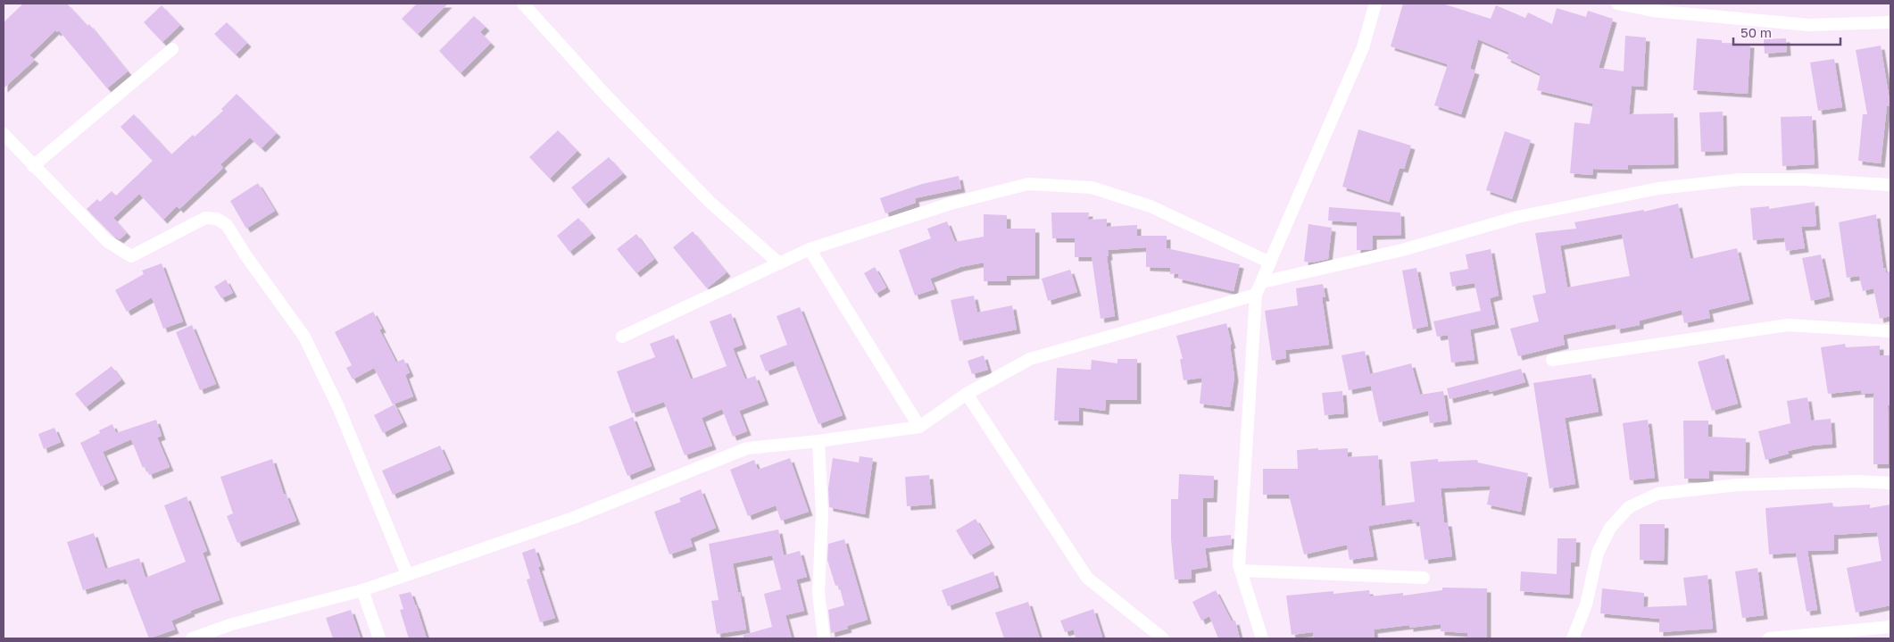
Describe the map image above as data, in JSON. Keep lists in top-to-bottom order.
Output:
{
  "scale_bar": "50 m"
}
